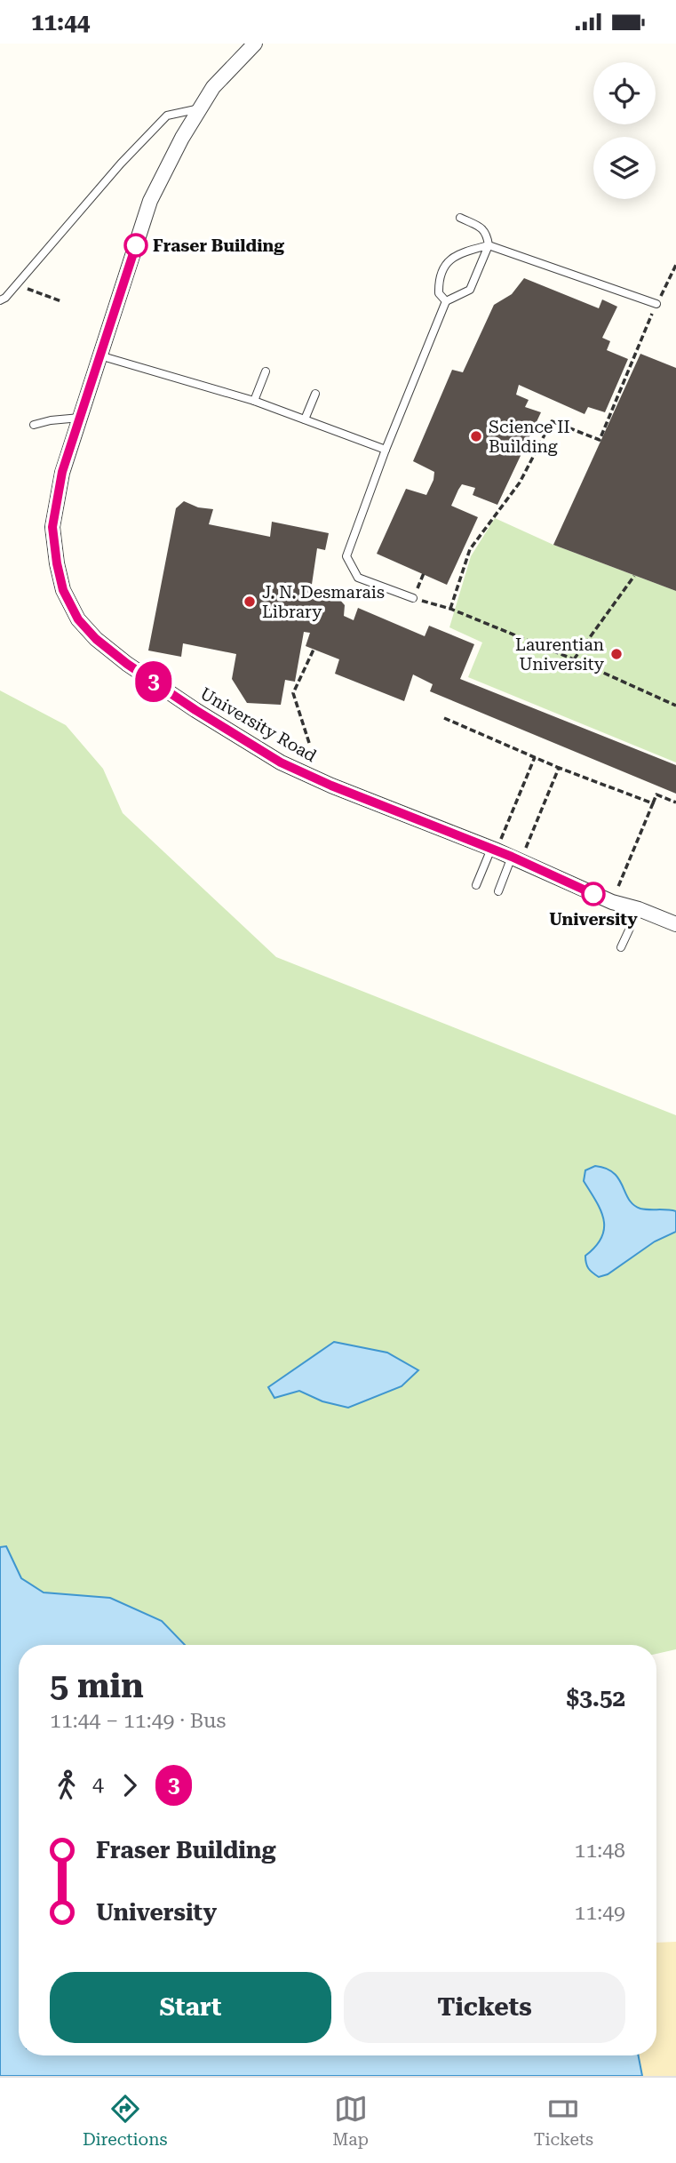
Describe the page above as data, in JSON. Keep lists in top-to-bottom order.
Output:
{
  "streets": {
    "street": ["University Road"]
  },
  "places": [
    "Fraser Building",
    "Science II Building",
    "J. N. Desmarais Library",
    "Laurentian University",
    "University"
  ],
  "lines": ["bus line 3"],
  "page": {
    "status": "11:44",
    "on_map": "3",
    "heading": ["5 min", "11:44 – 11:49 · Bus", "$3.52"],
    "legs": ["4", "3"],
    "list": [
      {
        "name": "Fraser Building",
        "value": "11:48"
      },
      {
        "name": "University",
        "value": "11:49"
      }
    ],
    "buttons": ["Start", "Tickets"],
    "tabs": ["Directions", "Map", "Tickets"]
  }
}
